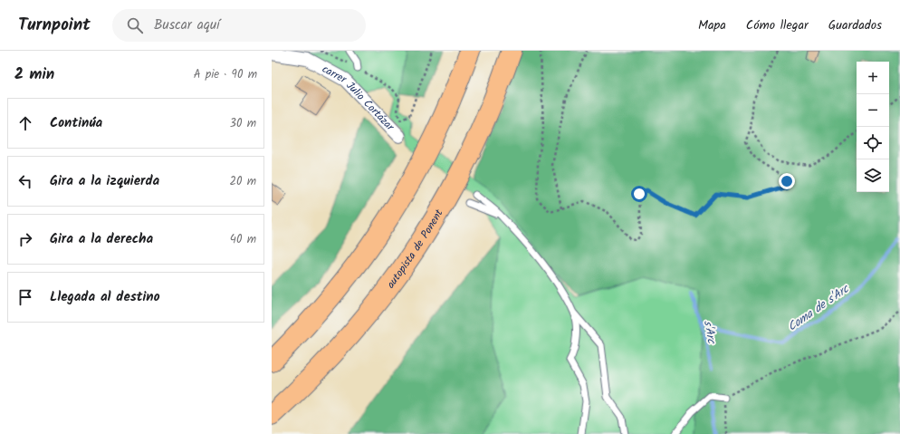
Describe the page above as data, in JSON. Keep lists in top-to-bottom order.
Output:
{
  "streets": {
    "highway": ["autopista de Ponent"],
    "street": ["carrer Julio Cortázar"]
  },
  "water": ["Coma de s'Arc", "s'Arc"],
  "page": {
    "header": "Turnpoint",
    "search": "Buscar aquí",
    "nav": ["Mapa", "Cómo llegar", "Guardados"],
    "heading": ["2 min", "A pie · 90 m"],
    "map_buttons": ["+", "−"],
    "list": [
      ["Continúa", "30 m"],
      ["Gira a la izquierda", "20 m"],
      ["Gira a la derecha", "40 m"],
      "Llegada al destino"
    ]
  }
}
